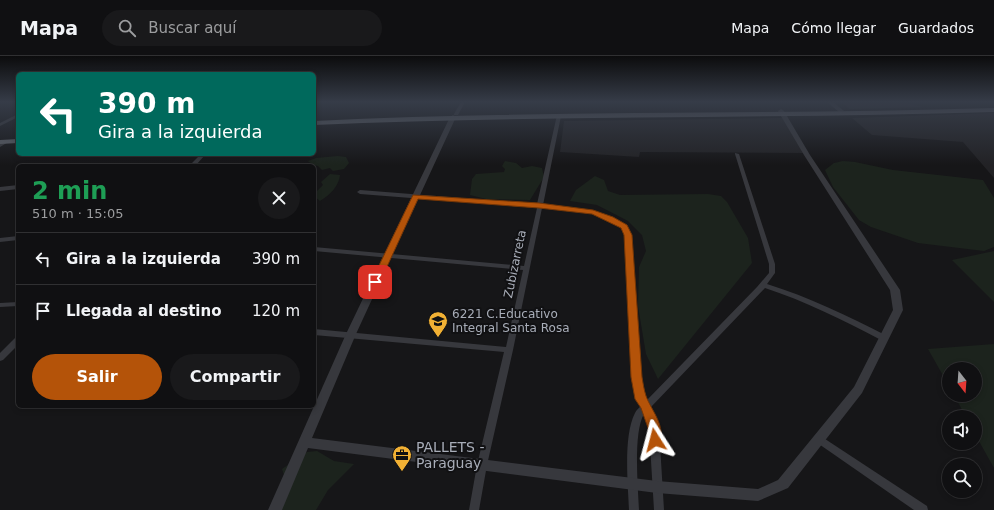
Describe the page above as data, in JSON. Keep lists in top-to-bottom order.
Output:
{
  "streets": {
    "street": ["Zubizarreta"]
  },
  "places": {
    "school or university": ["6221 C.Educativo Integral Santa Rosa"],
    "office": ["PALLETS - Paraguay"]
  },
  "north": "bottom",
  "page": {
    "header": "Mapa",
    "search": "Buscar aquí",
    "nav": ["Mapa", "Cómo llegar", "Guardados"],
    "turn": ["390 m", "Gira a la izquierda"],
    "heading": ["2 min", "510 m · 15:05"],
    "list": [
      {
        "name": "Gira a la izquierda",
        "value": "390 m"
      },
      {
        "name": "Llegada al destino",
        "value": "120 m"
      }
    ],
    "buttons": ["Salir", "Compartir"]
  }
}
